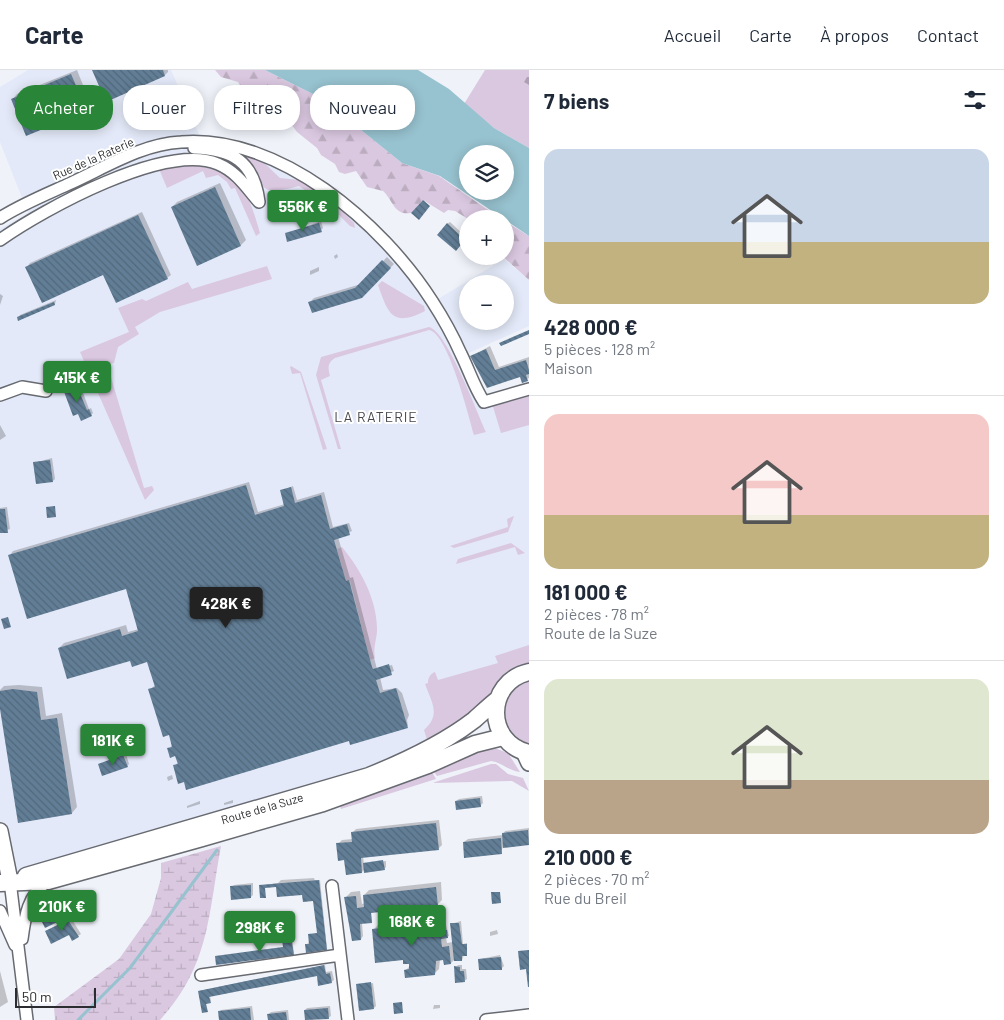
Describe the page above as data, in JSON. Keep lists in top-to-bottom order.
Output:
{
  "streets": {
    "main road": ["Route de la Suze"],
    "street": ["Rue de la Raterie"]
  },
  "districts": ["LA RATERIE"],
  "scale_bar": "50 m",
  "page": {
    "header": "Carte",
    "nav": [
      "Accueil",
      "Carte",
      "À propos",
      "Contact"
    ],
    "heading": "7 biens",
    "chip": [
      "Acheter",
      "Louer",
      "Filtres",
      "Nouveau"
    ],
    "list": [
      {
        "name": "428 000 €",
        "note": "5 pièces · 128 m² · Maison"
      },
      {
        "name": "181 000 €",
        "note": "2 pièces · 78 m² · Route de la Suze"
      },
      {
        "name": "210 000 €",
        "note": "2 pièces · 70 m² · Rue du Breil"
      }
    ],
    "map_buttons": ["+", "−"],
    "price": [
      "556K €",
      "415K €",
      "428K €",
      "181K €",
      "210K €",
      "168K €",
      "298K €"
    ],
    "scale": "50 m"
  }
}
